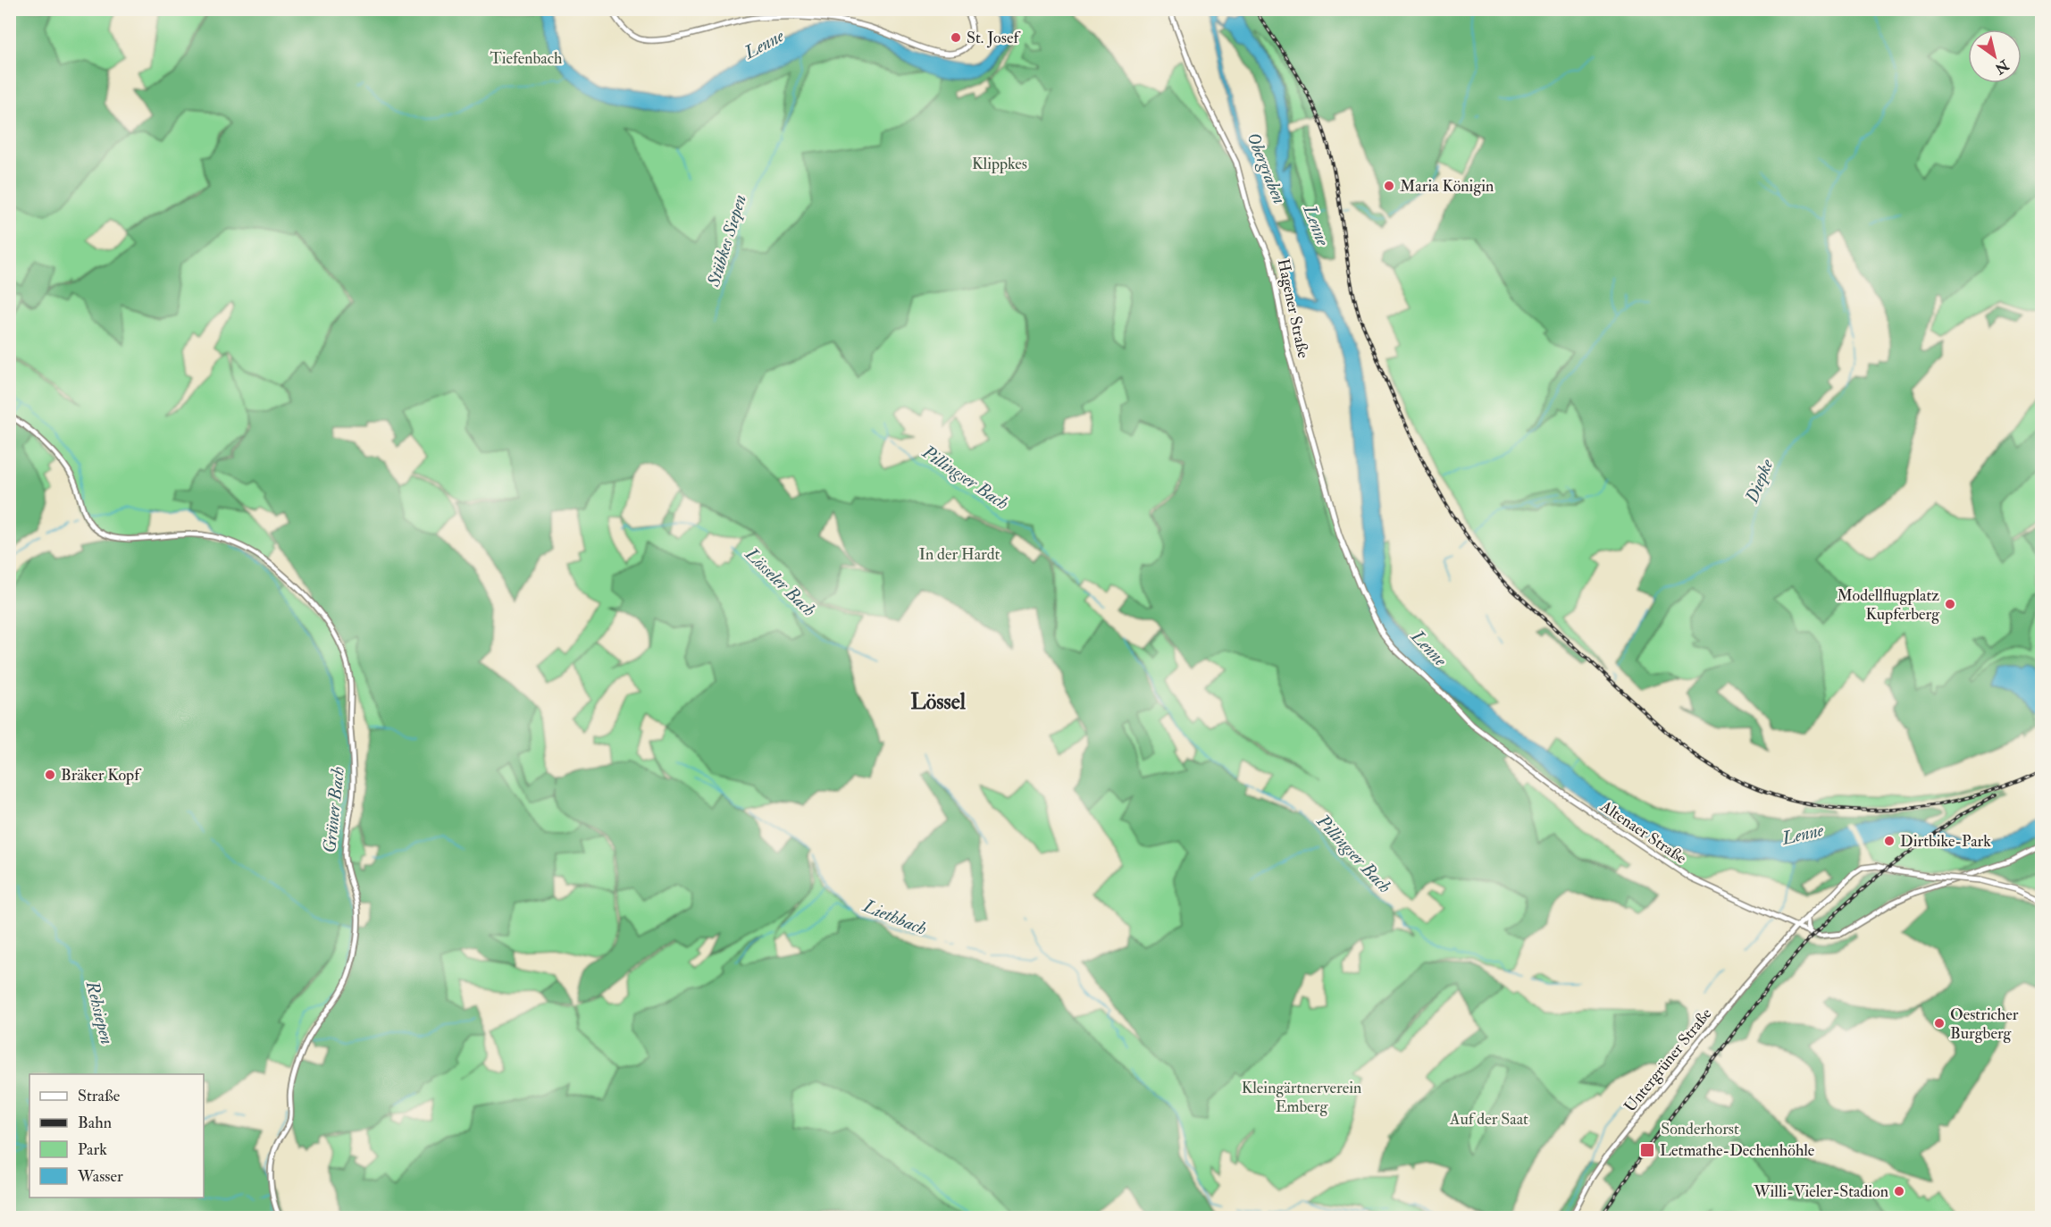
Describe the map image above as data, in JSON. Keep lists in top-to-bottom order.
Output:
{
  "streets": {
    "main road": ["Hagener Straße", "Altenaer Straße", "Untergrüner Straße"]
  },
  "crossings": [
    ["Hagener Straße", "Altenaer Straße"],
    ["Altenaer Straße", "Untergrüner Straße"]
  ],
  "districts": ["Lössel"],
  "water": [
    "Lenne",
    "Obergraben",
    "Stübkes Siepen",
    "Pillingser Bach",
    "Diepke",
    "Lösseler Bach",
    "Grüner Bach",
    "Liethbach",
    "Rehsiepen"
  ],
  "parks": [
    "Tiefenbach",
    "Klippkes",
    "In der Hardt",
    "Kleingärtnerverein Emberg",
    "Auf der Saat",
    "Sonderhorst"
  ],
  "places": {
    "other": [
      "St. Josef",
      "Maria Königin",
      "Modellflugplatz Kupferberg",
      "Bräker Kopf",
      "Dirtbike-Park",
      "Oestricher Burgberg",
      "Willi-Vieler-Stadion"
    ],
    "transit": ["Letmathe-Dechenhöhle"]
  },
  "legend": [
    "Straße",
    "Bahn",
    "Park",
    "Wasser"
  ],
  "north": "bottom right"
}
